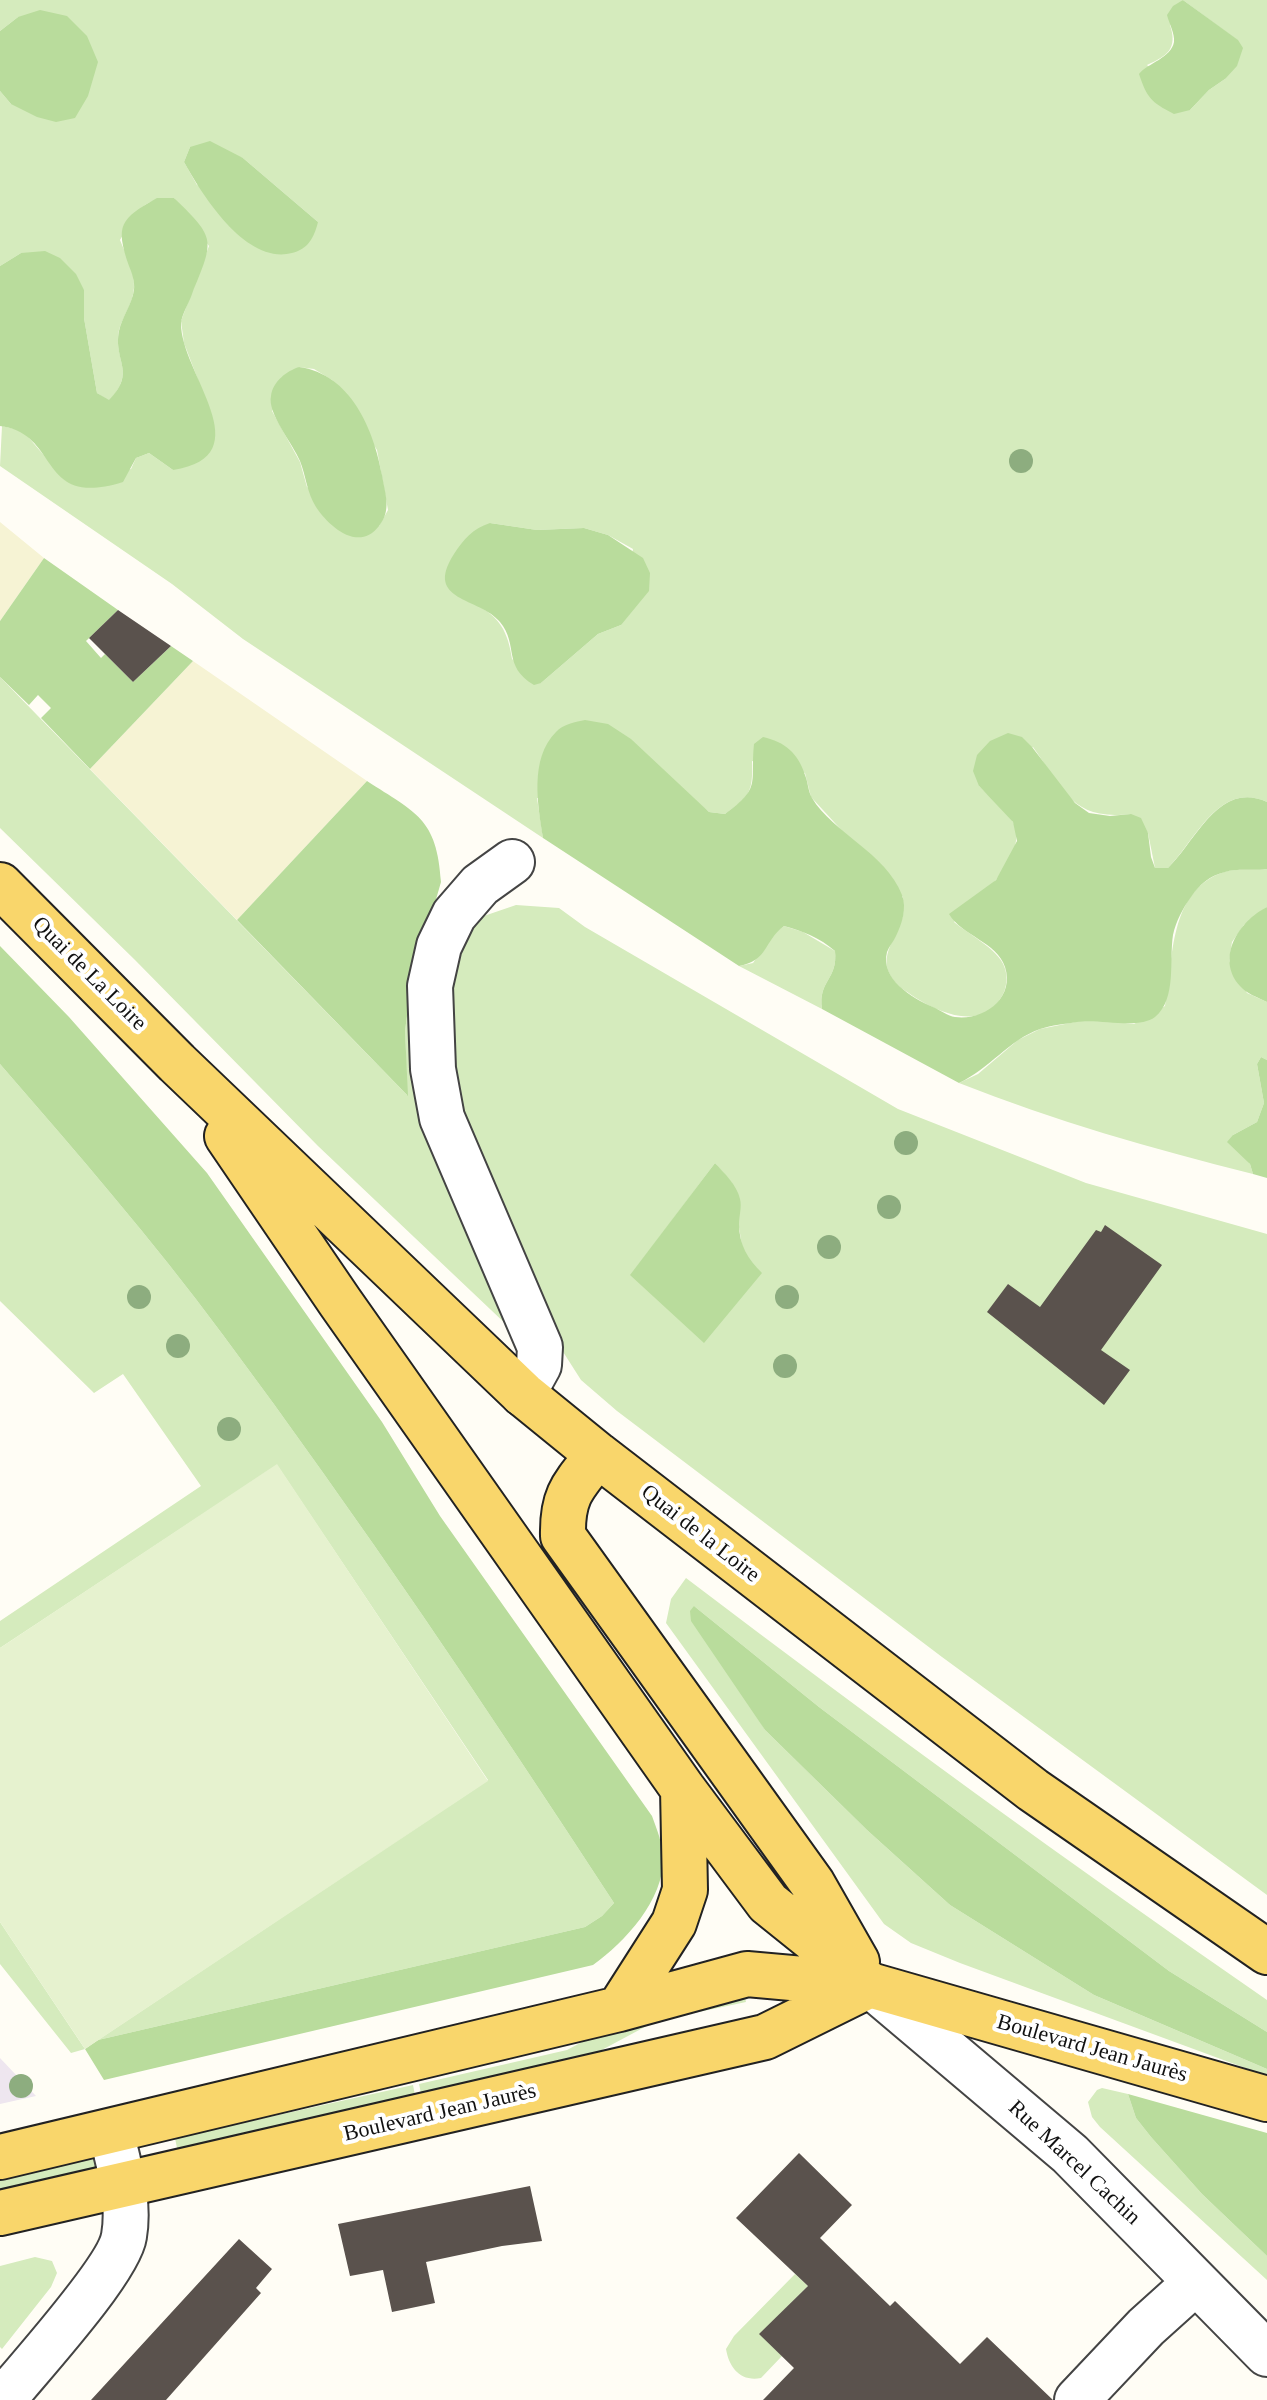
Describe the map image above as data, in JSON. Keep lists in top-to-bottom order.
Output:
{
  "streets": {
    "main road": ["Quai de La Loire", "Quai de la Loire", "Boulevard Jean Jaurès"],
    "street": ["Rue Marcel Cachin"]
  },
  "crossings": [
    ["Quai de La Loire", "Quai de la Loire"],
    ["Boulevard Jean Jaurès", "Rue Marcel Cachin"]
  ]
}
